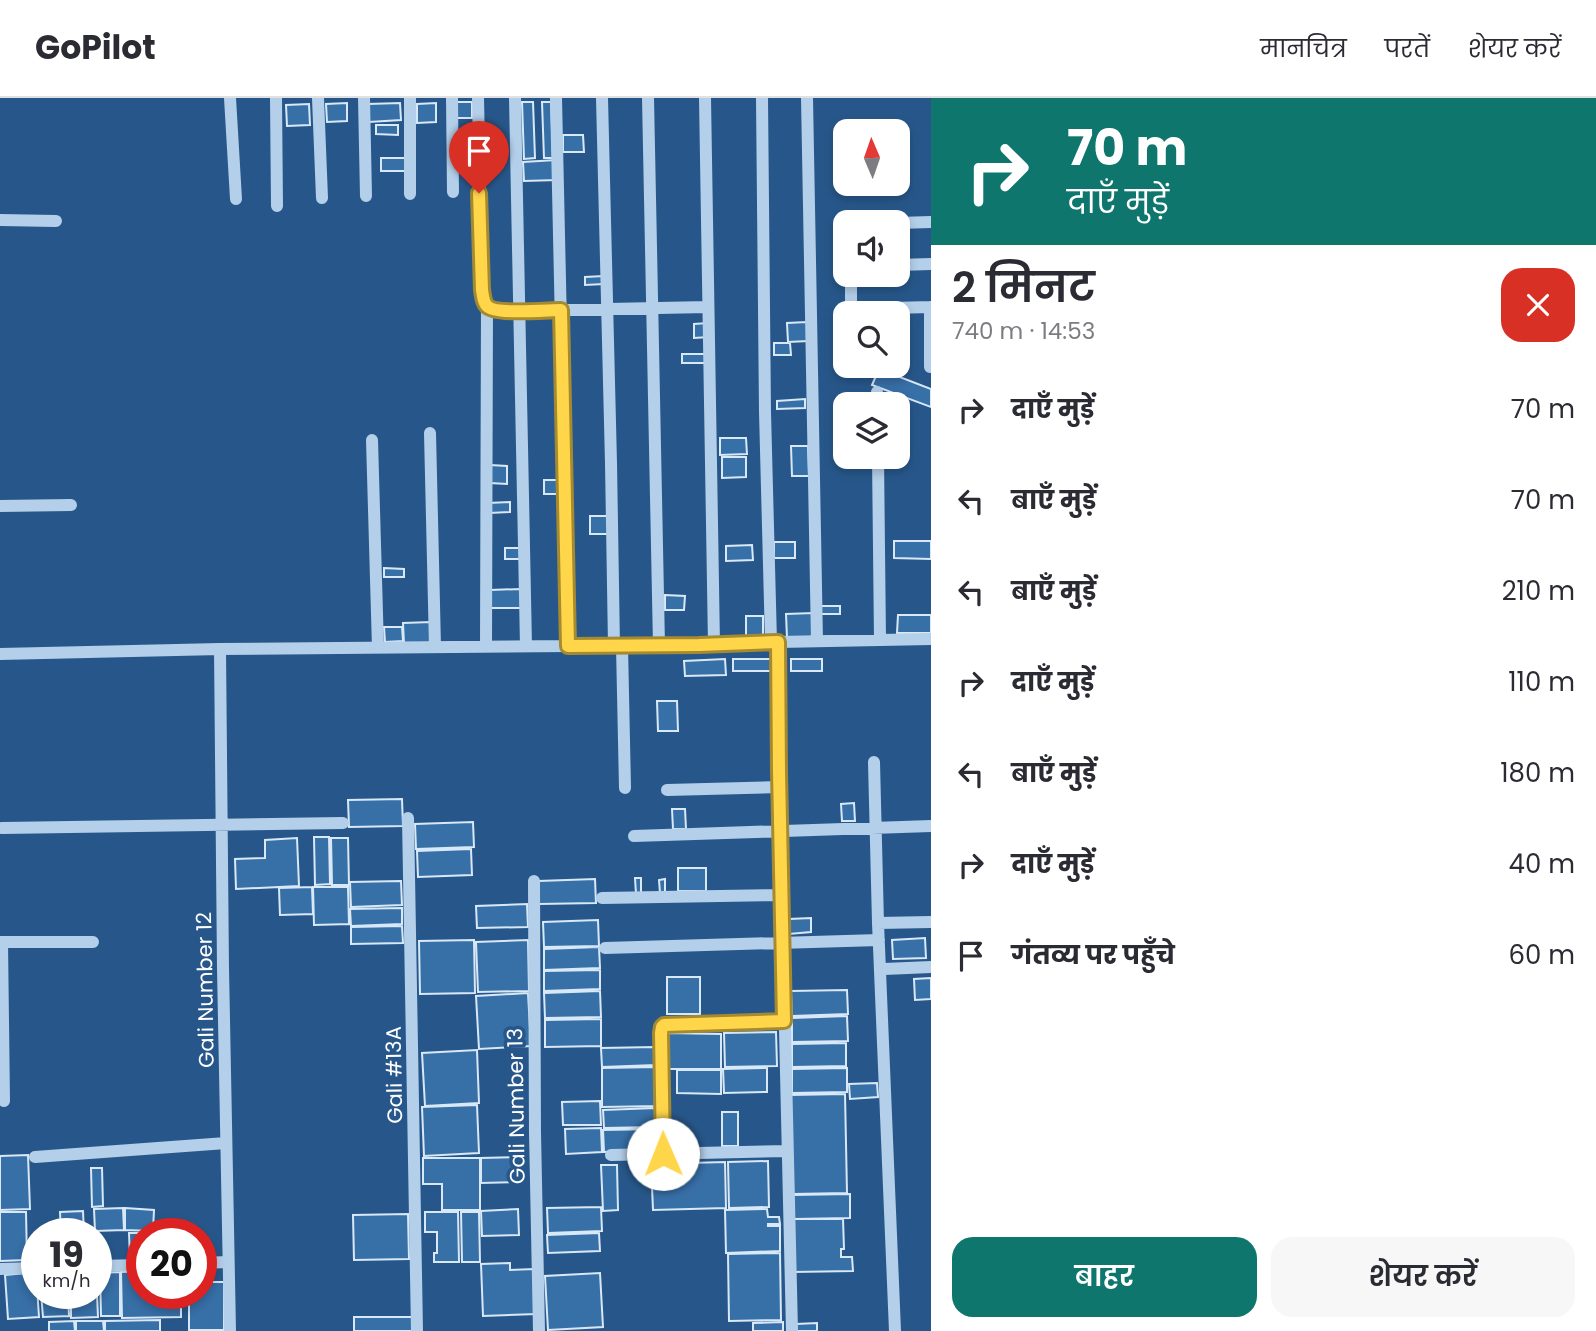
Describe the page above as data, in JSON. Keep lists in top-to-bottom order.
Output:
{
  "streets": {
    "street": ["Gali Number 12", "Gali #13A", "Gali Number 13"]
  },
  "north": "top",
  "page": {
    "header": "GoPilot",
    "nav": ["मानचित्र", "परतें", "शेयर करें"],
    "turn": ["70 m", "दाएँ मुड़ें"],
    "heading": ["2 मिनट", "740 m · 14:53"],
    "list": [
      {
        "name": "दाएँ मुड़ें",
        "value": "70 m"
      },
      {
        "name": "बाएँ मुड़ें",
        "value": "70 m"
      },
      {
        "name": "बाएँ मुड़ें",
        "value": "210 m"
      },
      {
        "name": "दाएँ मुड़ें",
        "value": "110 m"
      },
      {
        "name": "बाएँ मुड़ें",
        "value": "180 m"
      },
      {
        "name": "दाएँ मुड़ें",
        "value": "40 m"
      },
      {
        "name": "गंतव्य पर पहुँचे",
        "value": "60 m"
      }
    ],
    "speed": "19 km/h",
    "limit": "20",
    "buttons": ["बाहर", "शेयर करें"]
  }
}
